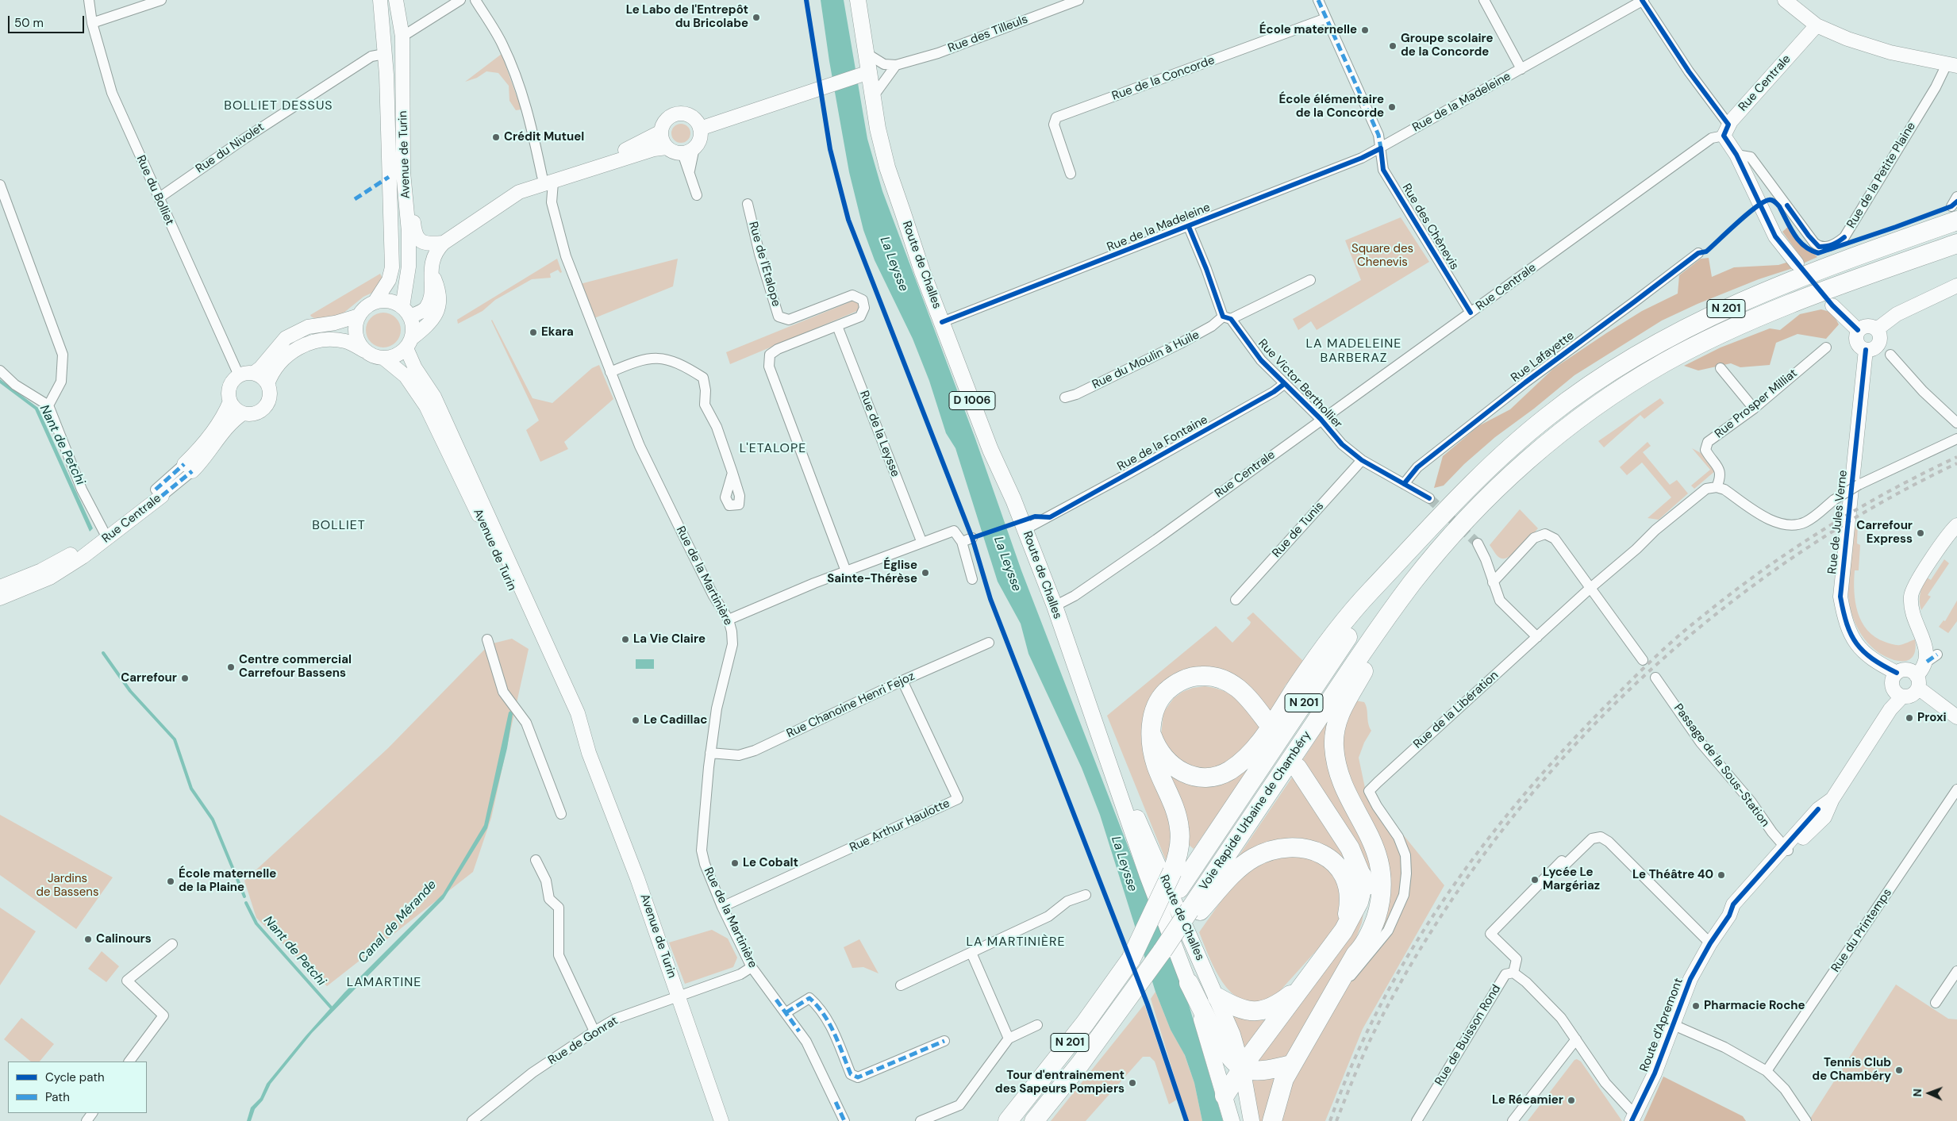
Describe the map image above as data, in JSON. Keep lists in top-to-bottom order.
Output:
{
  "streets": {
    "highway": ["N 201", "Voie Rapide Urbaine de Chambéry"],
    "main road": [
      "Rue Centrale",
      "Avenue de Turin",
      "Route de Challes",
      "D 1006",
      "Rue de Jules Verne",
      "Route d'Apremont"
    ],
    "street": [
      "Rue des Tilleuls",
      "Rue de la Concorde",
      "Rue de la Madeleine",
      "Rue du Nivolet",
      "Rue de la Petite Plaine",
      "Rue du Bolliet",
      "Rue des Chènevis",
      "Rue de l'Etalope",
      "Rue Lafayette",
      "Rue du Moulin à Huile",
      "Rue Victor Berthollier",
      "Rue Prosper Milliat",
      "Rue de la Leysse",
      "Rue de la Fontaine",
      "Rue de Tunis",
      "Rue de la Martinière",
      "Rue Chanoine Henri Fejoz",
      "Rue de la Libération",
      "Passage de la Sous-Station",
      "Rue Arthur Haulotte",
      "Rue du Printemps",
      "Rue de Buisson Rond",
      "Rue de Gonrat"
    ]
  },
  "crossings": [
    ["Rue Centrale", "Rue du Bolliet"],
    ["Rue Centrale", "Rue des Chènevis"],
    ["Rue Centrale", "Route de Challes"],
    ["Rue Centrale", "Rue Victor Berthollier"],
    ["Rue de la Madeleine", "Rue des Chènevis"],
    ["Rue de la Madeleine", "Route de Challes"],
    ["Rue de la Madeleine", "Rue Victor Berthollier"],
    ["Rue du Nivolet", "Avenue de Turin"],
    ["Rue du Nivolet", "Rue du Bolliet"],
    ["Avenue de Turin", "Rue de Gonrat"],
    ["Rue de l'Etalope", "Rue de la Leysse"],
    ["Route de Challes", "N 201"],
    ["Route de Challes", "Rue de la Fontaine"],
    ["N 201", "Voie Rapide Urbaine de Chambéry"],
    ["Rue Lafayette", "Rue Victor Berthollier"],
    ["Rue du Moulin à Huile", "Rue Victor Berthollier"],
    ["Rue Victor Berthollier", "Rue de la Fontaine"],
    ["Rue Victor Berthollier", "Rue de Tunis"],
    ["Rue Prosper Milliat", "Rue de la Libération"],
    ["Rue de Jules Verne", "Route d'Apremont"],
    ["Rue de la Martinière", "Rue Chanoine Henri Fejoz"],
    ["Rue de la Martinière", "Rue Arthur Haulotte"],
    ["Rue de la Martinière", "Rue de Gonrat"],
    ["Rue Chanoine Henri Fejoz", "Rue Arthur Haulotte"],
    ["Passage de la Sous-Station", "Route d'Apremont"]
  ],
  "districts": [
    "BOLLIET DESSUS",
    "LA MADELEINE BARBERAZ",
    "L'ETALOPE",
    "BOLLIET",
    "LA MARTINIÈRE",
    "LAMARTINE"
  ],
  "water": ["La Leysse", "Nant de Petchi", "Canal de Mérande"],
  "parks": ["Square des Chenevis", "Jardins de Bassens"],
  "places": [
    "Le Labo de l'Entrepôt du Bricolabe",
    "École maternelle",
    "Groupe scolaire de la Concorde",
    "École élémentaire de la Concorde",
    "Crédit Mutuel",
    "Ekara",
    "Carrefour Express",
    "Église Sainte-Thérèse",
    "La Vie Claire",
    "Centre commercial Carrefour Bassens",
    "Carrefour",
    "Proxi",
    "Le Cadillac",
    "Le Cobalt",
    "Le Théâtre 40",
    "Lycée Le Margériaz",
    "École maternelle de la Plaine",
    "Calinours",
    "Pharmacie Roche",
    "Tennis Club de Chambéry",
    "Tour d'entrainement des Sapeurs Pompiers",
    "Le Récamier"
  ],
  "legend": ["Cycle path", "Path"],
  "scale_bar": "50 m",
  "north": "left"
}
